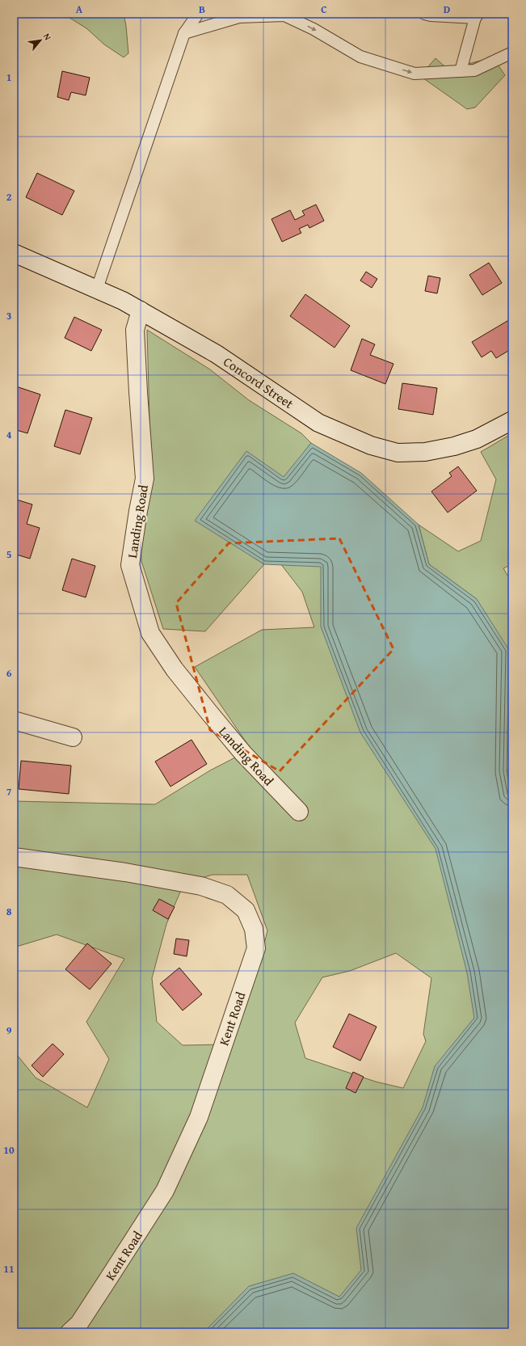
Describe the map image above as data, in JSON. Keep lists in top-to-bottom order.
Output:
{
  "streets": {
    "street": ["Concord Street", "Landing Road", "Kent Road"]
  },
  "crossings": [
    ["Concord Street", "Landing Road"]
  ],
  "north": "top right",
  "grid": {
    "columns": [
      "A",
      "B",
      "C",
      "D"
    ],
    "rows": [
      "1",
      "2",
      "3",
      "4",
      "5",
      "6",
      "7",
      "8",
      "9",
      "10",
      "11"
    ]
  }
}
